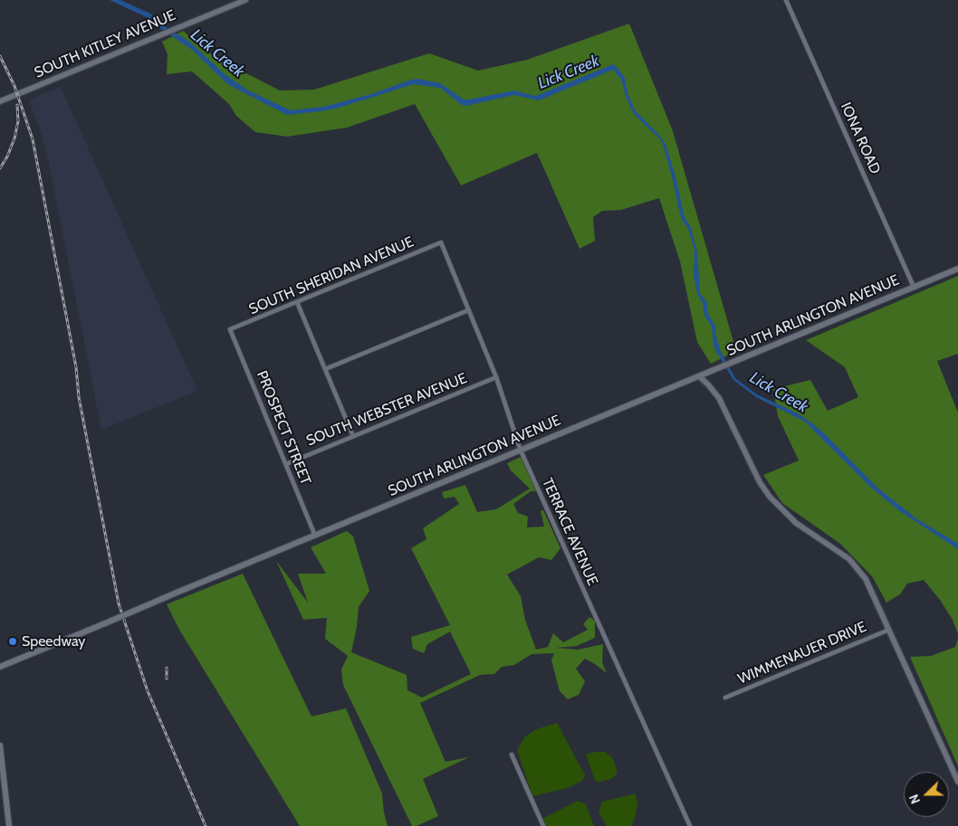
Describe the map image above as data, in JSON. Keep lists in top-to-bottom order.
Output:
{
  "streets": {
    "main road": ["SOUTH ARLINGTON AVENUE"],
    "street": [
      "SOUTH KITLEY AVENUE",
      "IONA ROAD",
      "SOUTH SHERIDAN AVENUE",
      "SOUTH WEBSTER AVENUE",
      "PROSPECT STREET",
      "TERRACE AVENUE",
      "WIMMENAUER DRIVE"
    ]
  },
  "crossings": [
    ["IONA ROAD", "SOUTH ARLINGTON AVENUE"],
    ["SOUTH SHERIDAN AVENUE", "PROSPECT STREET"],
    ["SOUTH SHERIDAN AVENUE", "TERRACE AVENUE"],
    ["SOUTH ARLINGTON AVENUE", "PROSPECT STREET"],
    ["SOUTH ARLINGTON AVENUE", "TERRACE AVENUE"],
    ["SOUTH WEBSTER AVENUE", "PROSPECT STREET"],
    ["SOUTH WEBSTER AVENUE", "TERRACE AVENUE"]
  ],
  "water": ["Lick Creek"],
  "places": ["Speedway"],
  "north": "left"
}
